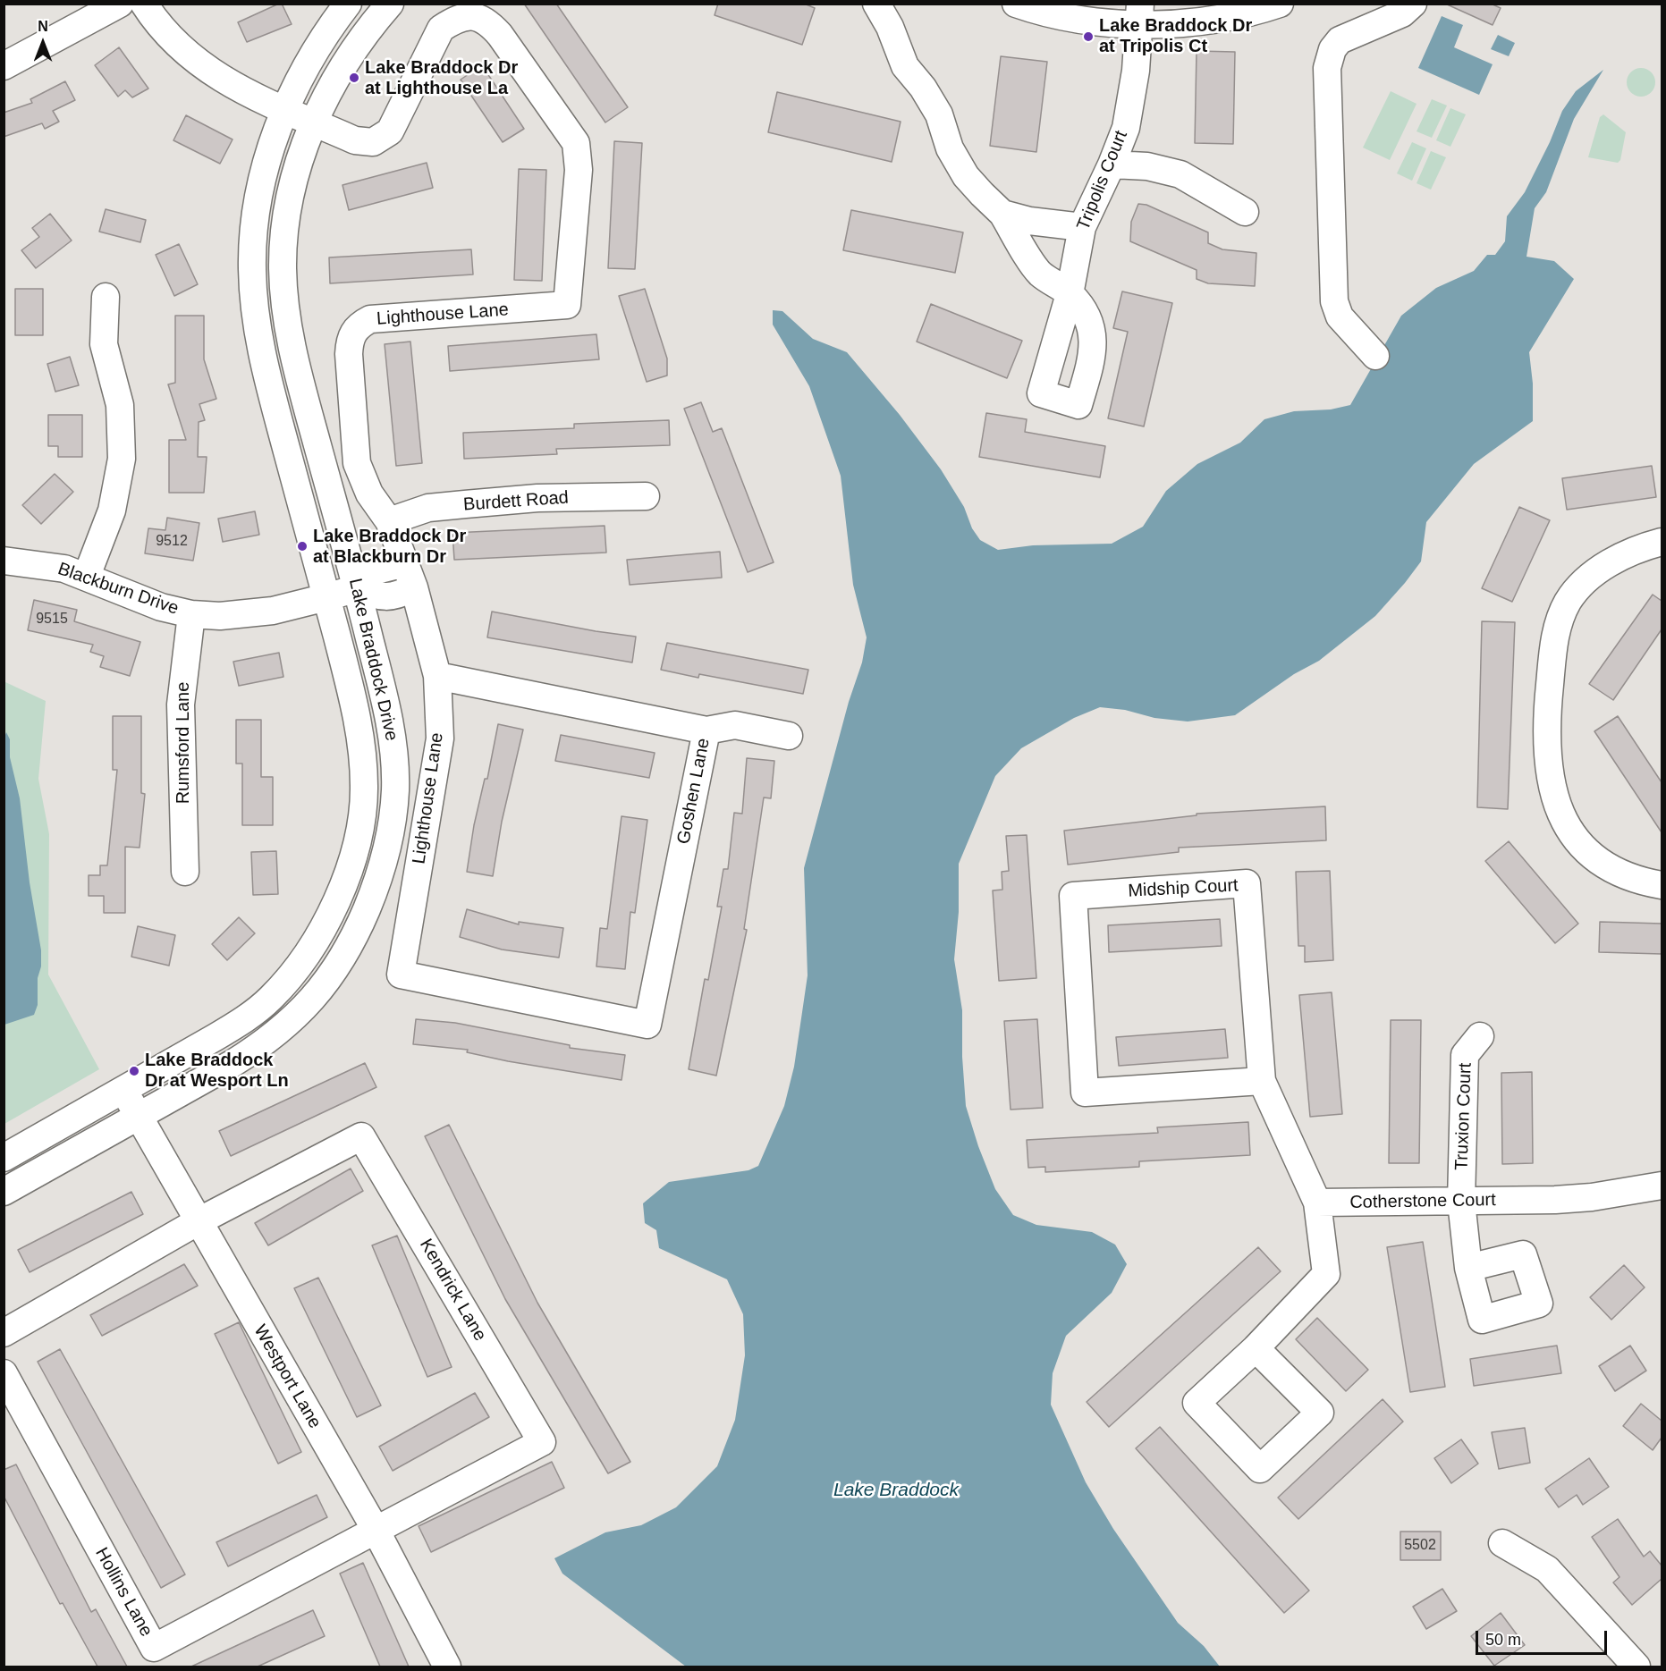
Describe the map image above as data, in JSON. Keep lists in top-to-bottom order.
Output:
{
  "streets": {
    "street": [
      "Tripolis Court",
      "Lighthouse Lane",
      "Burdett Road",
      "Blackburn Drive",
      "Lake Braddock Drive",
      "Rumsford Lane",
      "Goshen Lane",
      "Midship Court",
      "Truxion Court",
      "Cotherstone Court",
      "Kendrick Lane",
      "Westport Lane",
      "Hollins Lane"
    ]
  },
  "crossings": [
    ["Lighthouse Lane", "Burdett Road"],
    ["Lighthouse Lane", "Blackburn Drive"],
    ["Lighthouse Lane", "Lake Braddock Drive"],
    ["Lighthouse Lane", "Goshen Lane"],
    ["Blackburn Drive", "Lake Braddock Drive"],
    ["Blackburn Drive", "Rumsford Lane"],
    ["Lake Braddock Drive", "Westport Lane"],
    ["Truxion Court", "Cotherstone Court"],
    ["Kendrick Lane", "Westport Lane"],
    ["Kendrick Lane", "Hollins Lane"],
    ["Westport Lane", "Hollins Lane"]
  ],
  "water": ["Lake Braddock"],
  "places": [
    "Lake Braddock Dr at Tripolis Ct",
    "Lake Braddock Dr at Lighthouse La",
    "Lake Braddock Dr at Blackburn Dr",
    "Lake Braddock Dr at Wesport Ln"
  ],
  "house_numbers": ["9512", "9515", "5502"],
  "scale_bar": "50 m",
  "north": "top"
}
